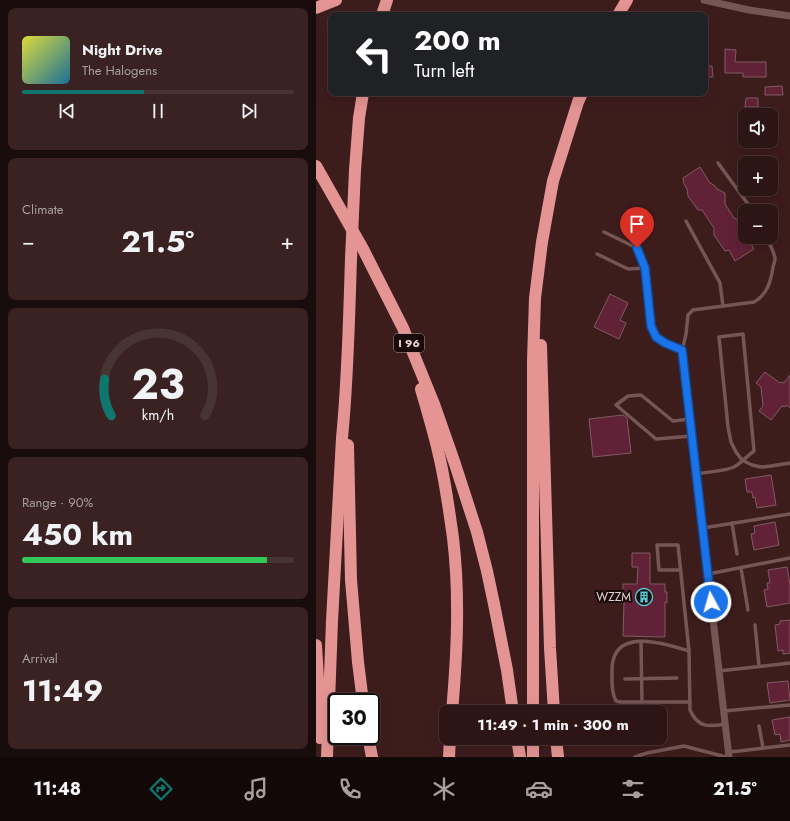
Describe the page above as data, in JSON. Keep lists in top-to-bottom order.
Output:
{
  "streets": {
    "highway": ["I 96"]
  },
  "places": {
    "building": ["WZZM"]
  },
  "page": {
    "turn": ["200 m", "Turn left"],
    "song": ["Night Drive", "The Halogens"],
    "map_buttons": ["+", "−"],
    "tile": [
      "Climate",
      ["Range · 90%", "450 km"],
      ["Arrival", "11:49"]
    ],
    "heat": ["−", "21.5°", "+"],
    "limit": "30",
    "trip": "11:49 · 1 min · 300 m",
    "tabs": ["11:48", "21.5°"],
    "gauge": ["23", "km/h"]
  }
}
